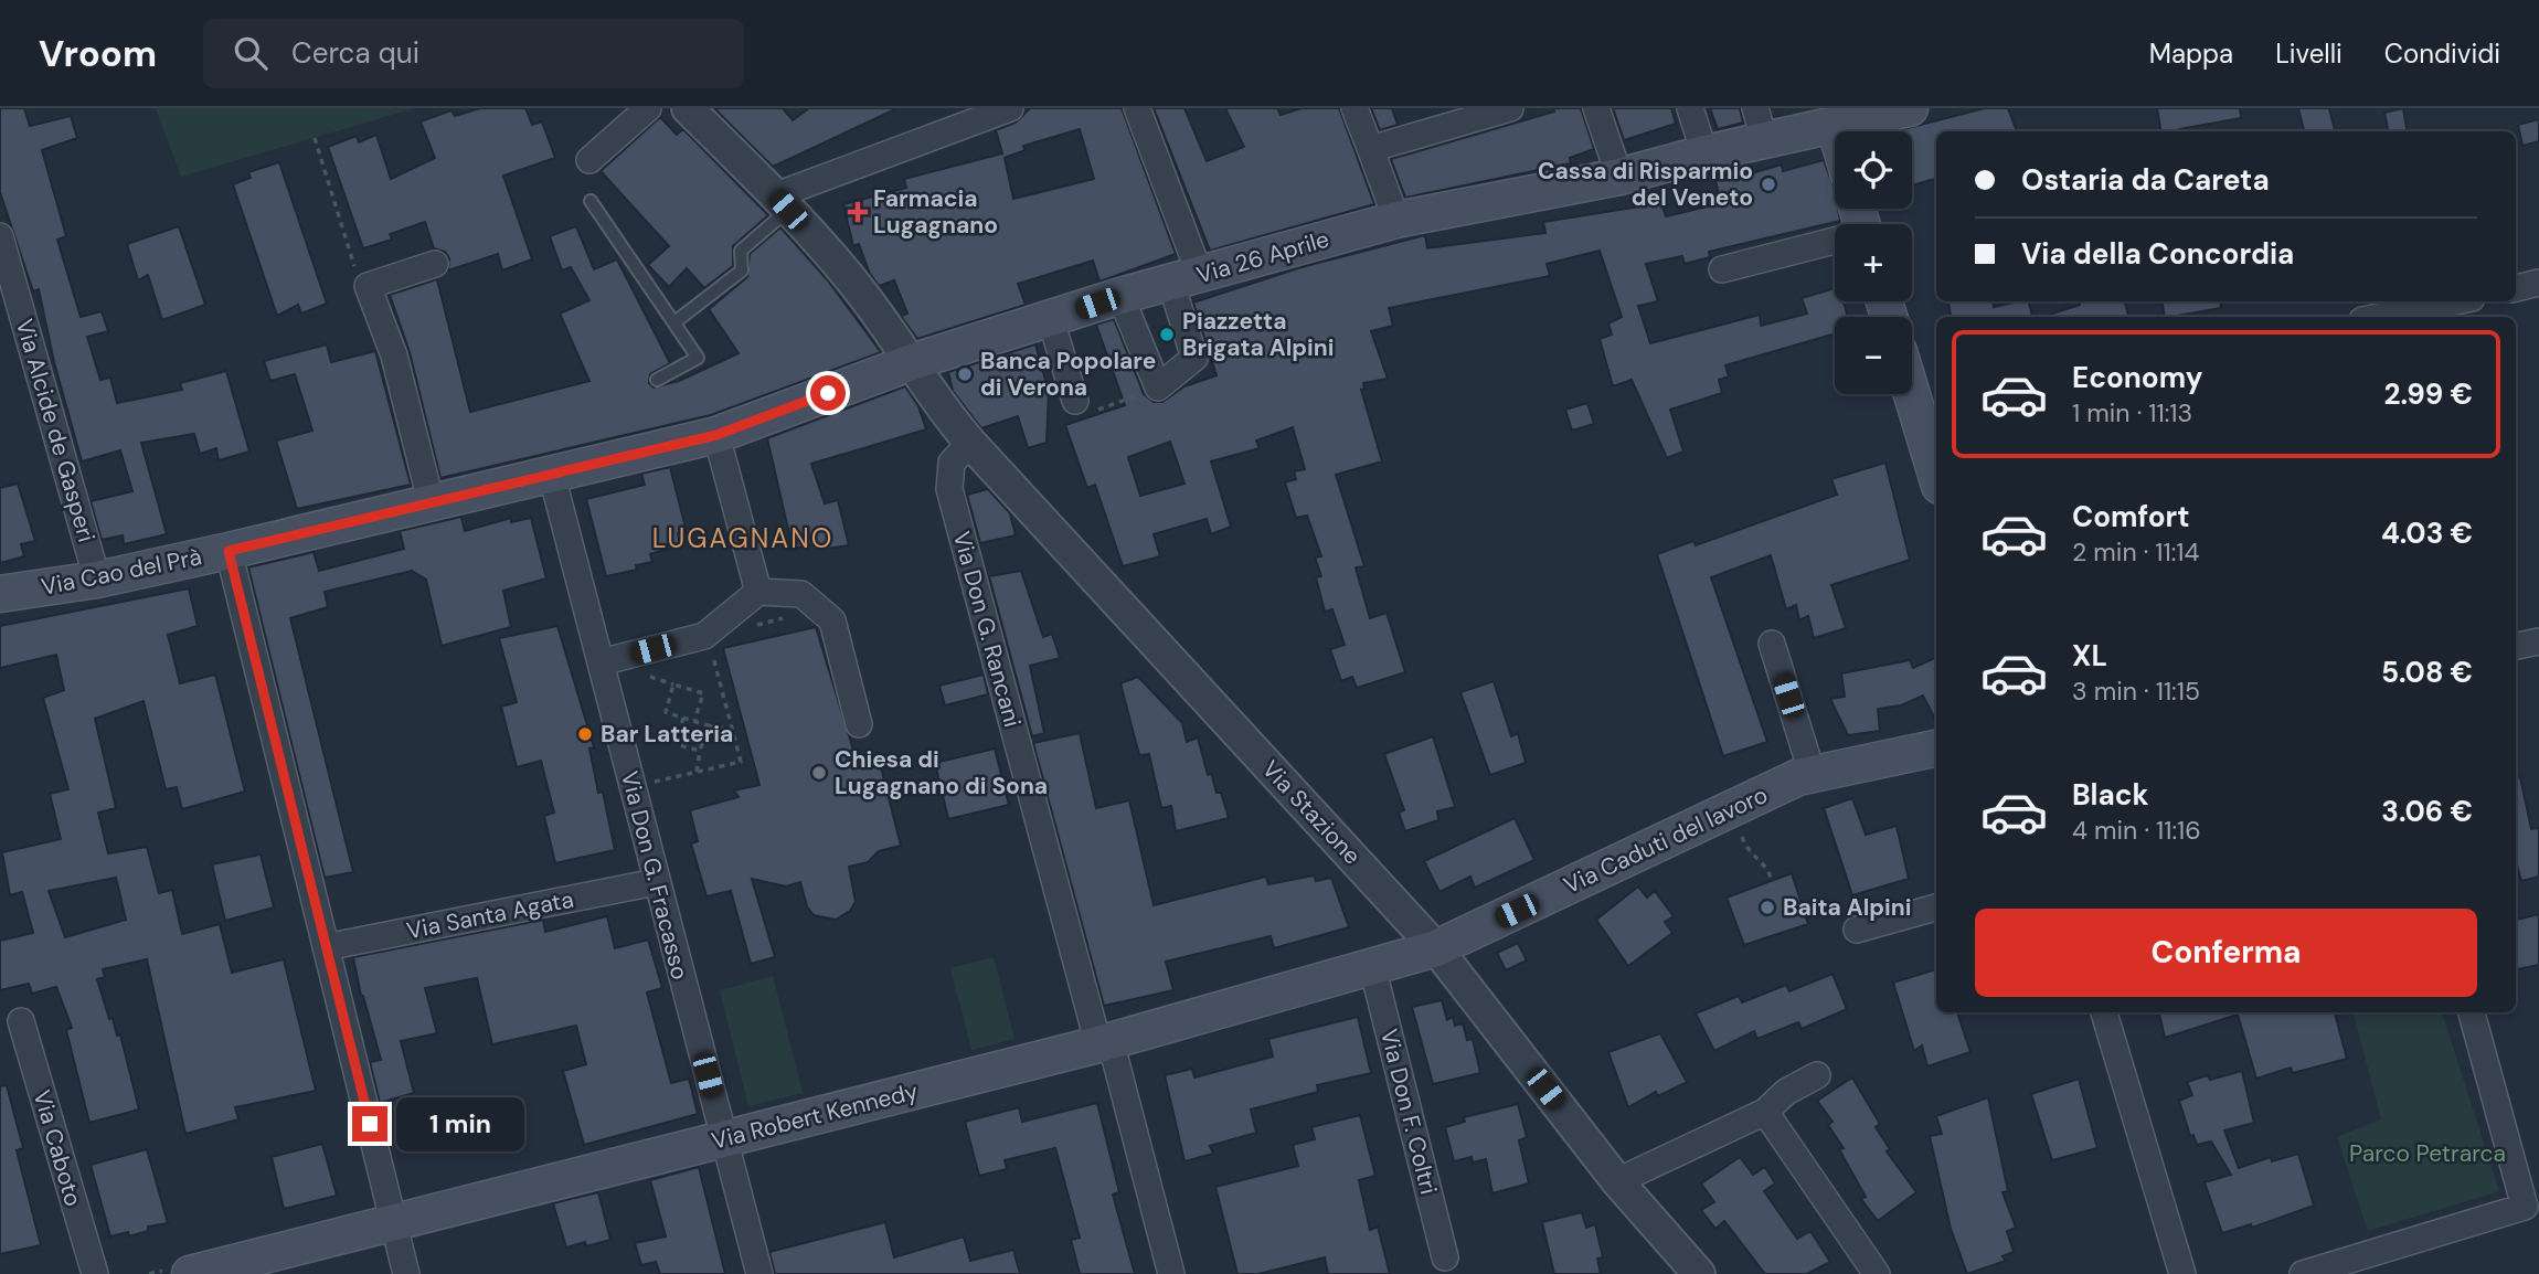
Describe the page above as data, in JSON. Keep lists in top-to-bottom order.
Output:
{
  "streets": {
    "main road": [
      "Via 26 Aprile",
      "Via Cao del Prà",
      "Via Caduti del lavoro",
      "Via Robert Kennedy"
    ],
    "street": [
      "Via Alcide de Gasperi",
      "Via Don G. Rancani",
      "Via Stazione",
      "Via Don G. Fracasso",
      "Via Santa Agata",
      "Via Don F. Coltri",
      "Via Caboto"
    ]
  },
  "crossings": [
    ["Via 26 Aprile", "Via Cao del Prà"],
    ["Via 26 Aprile", "Via Stazione"],
    ["Via Alcide de Gasperi", "Via Cao del Prà"],
    ["Via Cao del Prà", "Via Stazione"],
    ["Via Cao del Prà", "Via Don G. Fracasso"],
    ["Via Don G. Rancani", "Via Stazione"],
    ["Via Don G. Rancani", "Via Robert Kennedy"],
    ["Via Stazione", "Via Caduti del lavoro"],
    ["Via Stazione", "Via Robert Kennedy"],
    ["Via Caduti del lavoro", "Via Robert Kennedy"],
    ["Via Don G. Fracasso", "Via Santa Agata"],
    ["Via Don G. Fracasso", "Via Robert Kennedy"],
    ["Via Don F. Coltri", "Via Robert Kennedy"]
  ],
  "districts": ["LUGAGNANO"],
  "parks": ["Parco Petrarca"],
  "places": {
    "other": [
      "Cassa di Risparmio del Veneto",
      "Piazzetta Brigata Alpini",
      "Banca Popolare di Verona",
      "Bar Latteria",
      "Chiesa di Lugagnano di Sona",
      "Baita Alpini"
    ],
    "health": ["Farmacia Lugagnano"]
  },
  "page": {
    "header": "Vroom",
    "search": "Cerca qui",
    "nav": ["Mappa", "Livelli", "Condividi"],
    "map_buttons": ["+", "−"],
    "banner": ["Ostaria da Careta", "Via della Concordia"],
    "list": [
      {
        "name": "Economy",
        "note": "1 min · 11:13",
        "value": "2.99 €"
      },
      {
        "name": "Comfort",
        "note": "2 min · 11:14",
        "value": "4.03 €"
      },
      {
        "name": "XL",
        "note": "3 min · 11:15",
        "value": "5.08 €"
      },
      {
        "name": "Black",
        "note": "4 min · 11:16",
        "value": "3.06 €"
      }
    ],
    "buttons": "Conferma",
    "bubble": "1 min"
  }
}
